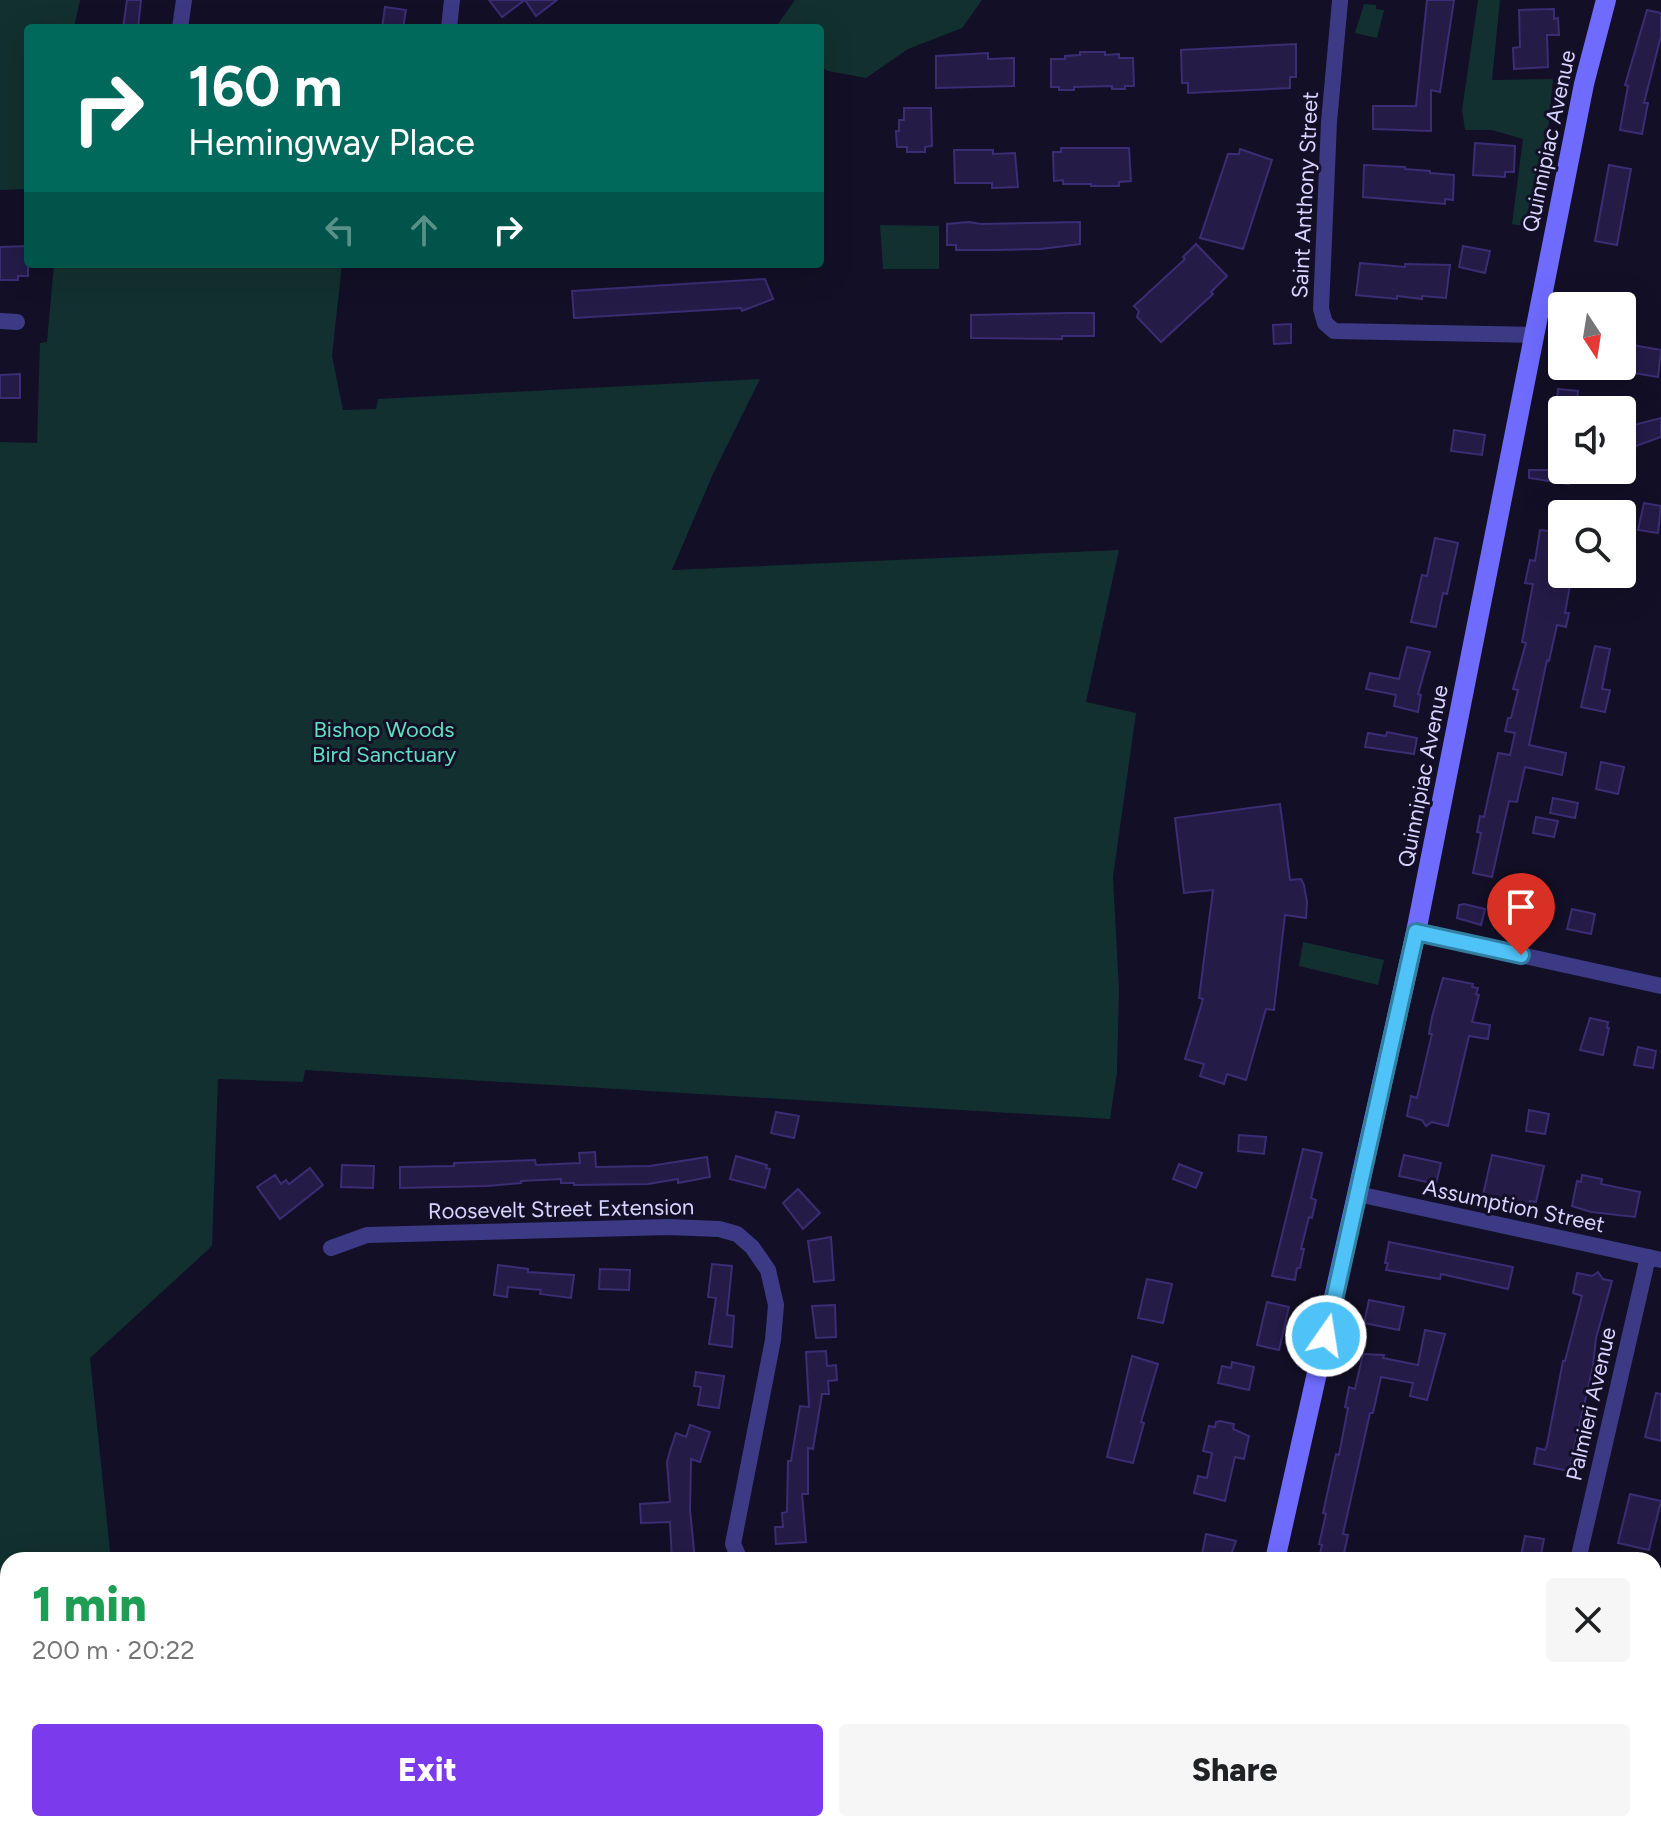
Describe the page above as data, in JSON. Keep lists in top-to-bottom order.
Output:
{
  "streets": {
    "main road": ["Quinnipiac Avenue"],
    "street": [
      "Saint Anthony Street",
      "Assumption Street",
      "Roosevelt Street Extension",
      "Palmieri Avenue"
    ]
  },
  "crossings": [
    ["Quinnipiac Avenue", "Saint Anthony Street"],
    ["Quinnipiac Avenue", "Assumption Street"],
    ["Assumption Street", "Palmieri Avenue"]
  ],
  "parks": ["Bishop Woods Bird Sanctuary"],
  "north": "bottom",
  "page": {
    "turn": ["160 m", "Hemingway Place"],
    "heading": ["1 min", "200 m · 20:22"],
    "buttons": ["Exit", "Share"]
  }
}
